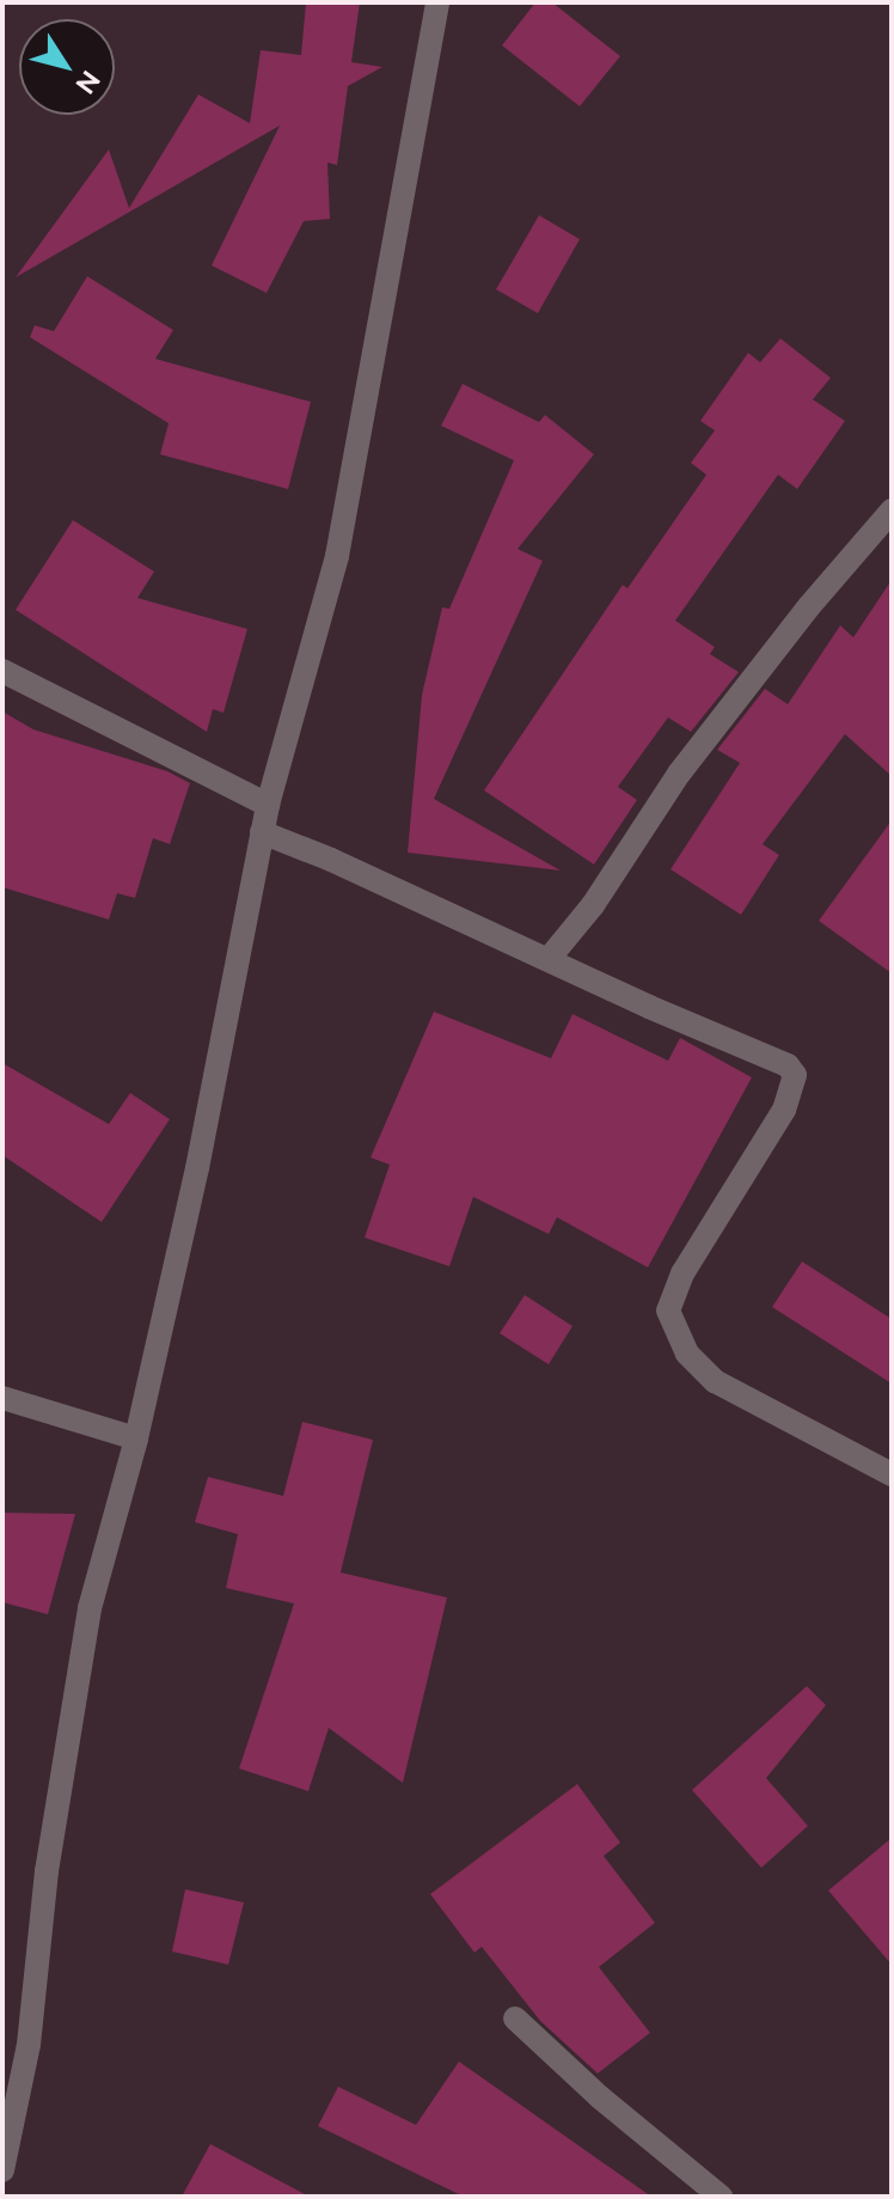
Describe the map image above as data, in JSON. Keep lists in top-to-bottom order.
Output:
{
  "north": "bottom right"
}
